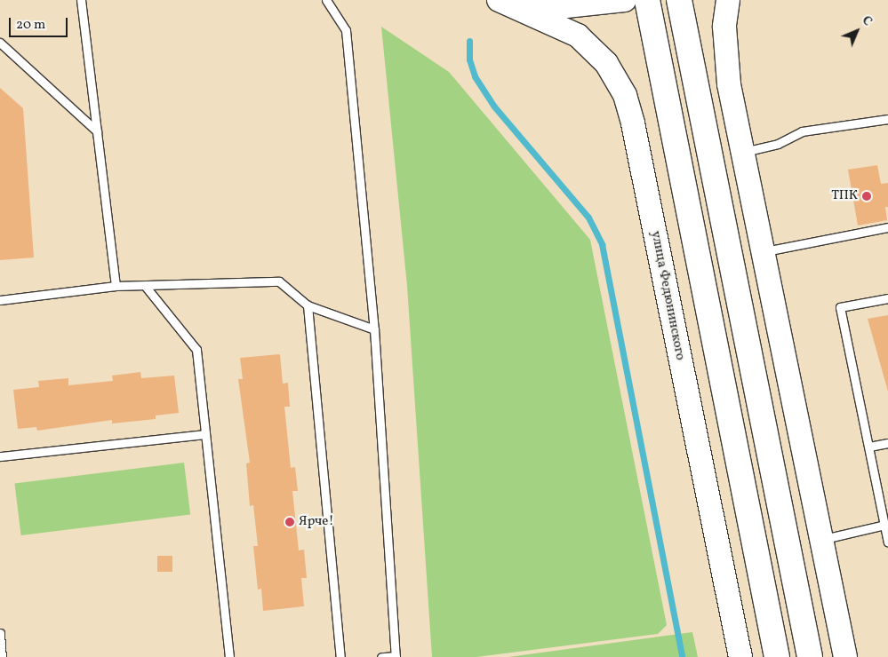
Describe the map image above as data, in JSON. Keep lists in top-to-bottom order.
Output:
{
  "streets": {
    "main road": ["улица Федюнинского"]
  },
  "places": ["ТПК", "Ярче!"],
  "scale_bar": "20 m",
  "north": "top right"
}
